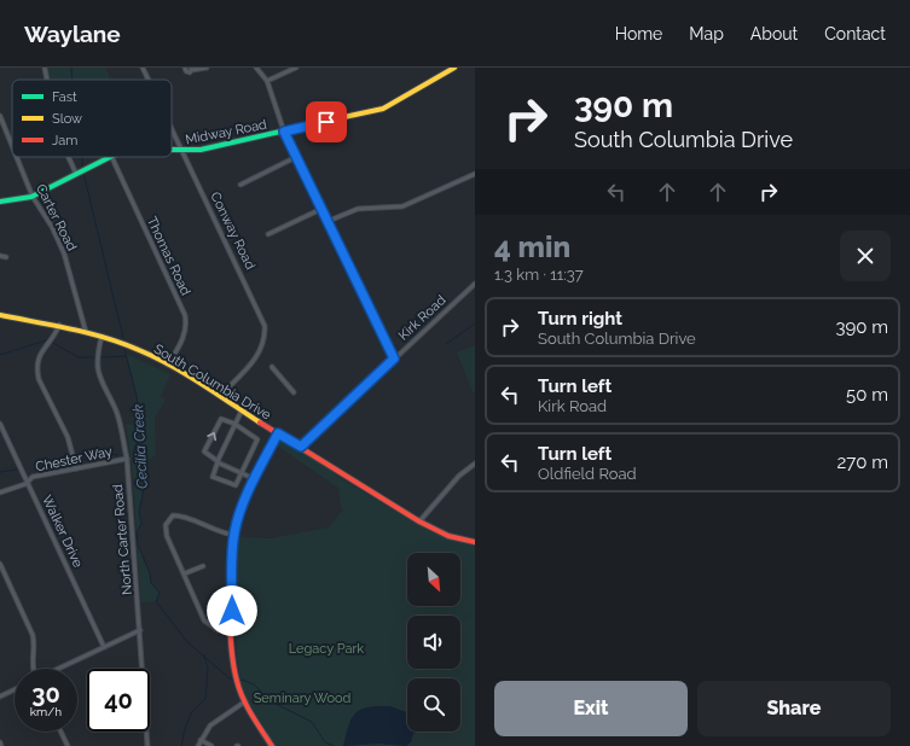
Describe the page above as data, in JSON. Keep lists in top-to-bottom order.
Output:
{
  "streets": {
    "street": [
      "Midway Road",
      "Carter Road",
      "Conway Road",
      "Thomas Road",
      "Kirk Road",
      "South Columbia Drive",
      "Chester Way",
      "Walker Drive",
      "North Carter Road"
    ]
  },
  "crossings": [
    ["Midway Road", "Carter Road"],
    ["Midway Road", "Conway Road"],
    ["Carter Road", "South Columbia Drive"],
    ["Conway Road", "South Columbia Drive"],
    ["Thomas Road", "South Columbia Drive"],
    ["Kirk Road", "South Columbia Drive"],
    ["South Columbia Drive", "North Carter Road"],
    ["Chester Way", "Walker Drive"],
    ["Chester Way", "North Carter Road"]
  ],
  "water": ["Cecilia Creek"],
  "parks": ["Legacy Park", "Seminary Wood"],
  "legend": ["Fast", "Slow", "Jam"],
  "north": "bottom right",
  "page": {
    "header": "Waylane",
    "nav": [
      "Home",
      "Map",
      "About",
      "Contact"
    ],
    "turn": ["390 m", "South Columbia Drive"],
    "heading": ["4 min", "1.3 km · 11:37"],
    "list": [
      {
        "name": "Turn right",
        "note": "South Columbia Drive",
        "value": "390 m"
      },
      {
        "name": "Turn left",
        "note": "Kirk Road",
        "value": "50 m"
      },
      {
        "name": "Turn left",
        "note": "Oldfield Road",
        "value": "270 m"
      }
    ],
    "speed": "30 km/h",
    "limit": "40",
    "buttons": ["Exit", "Share"]
  }
}
